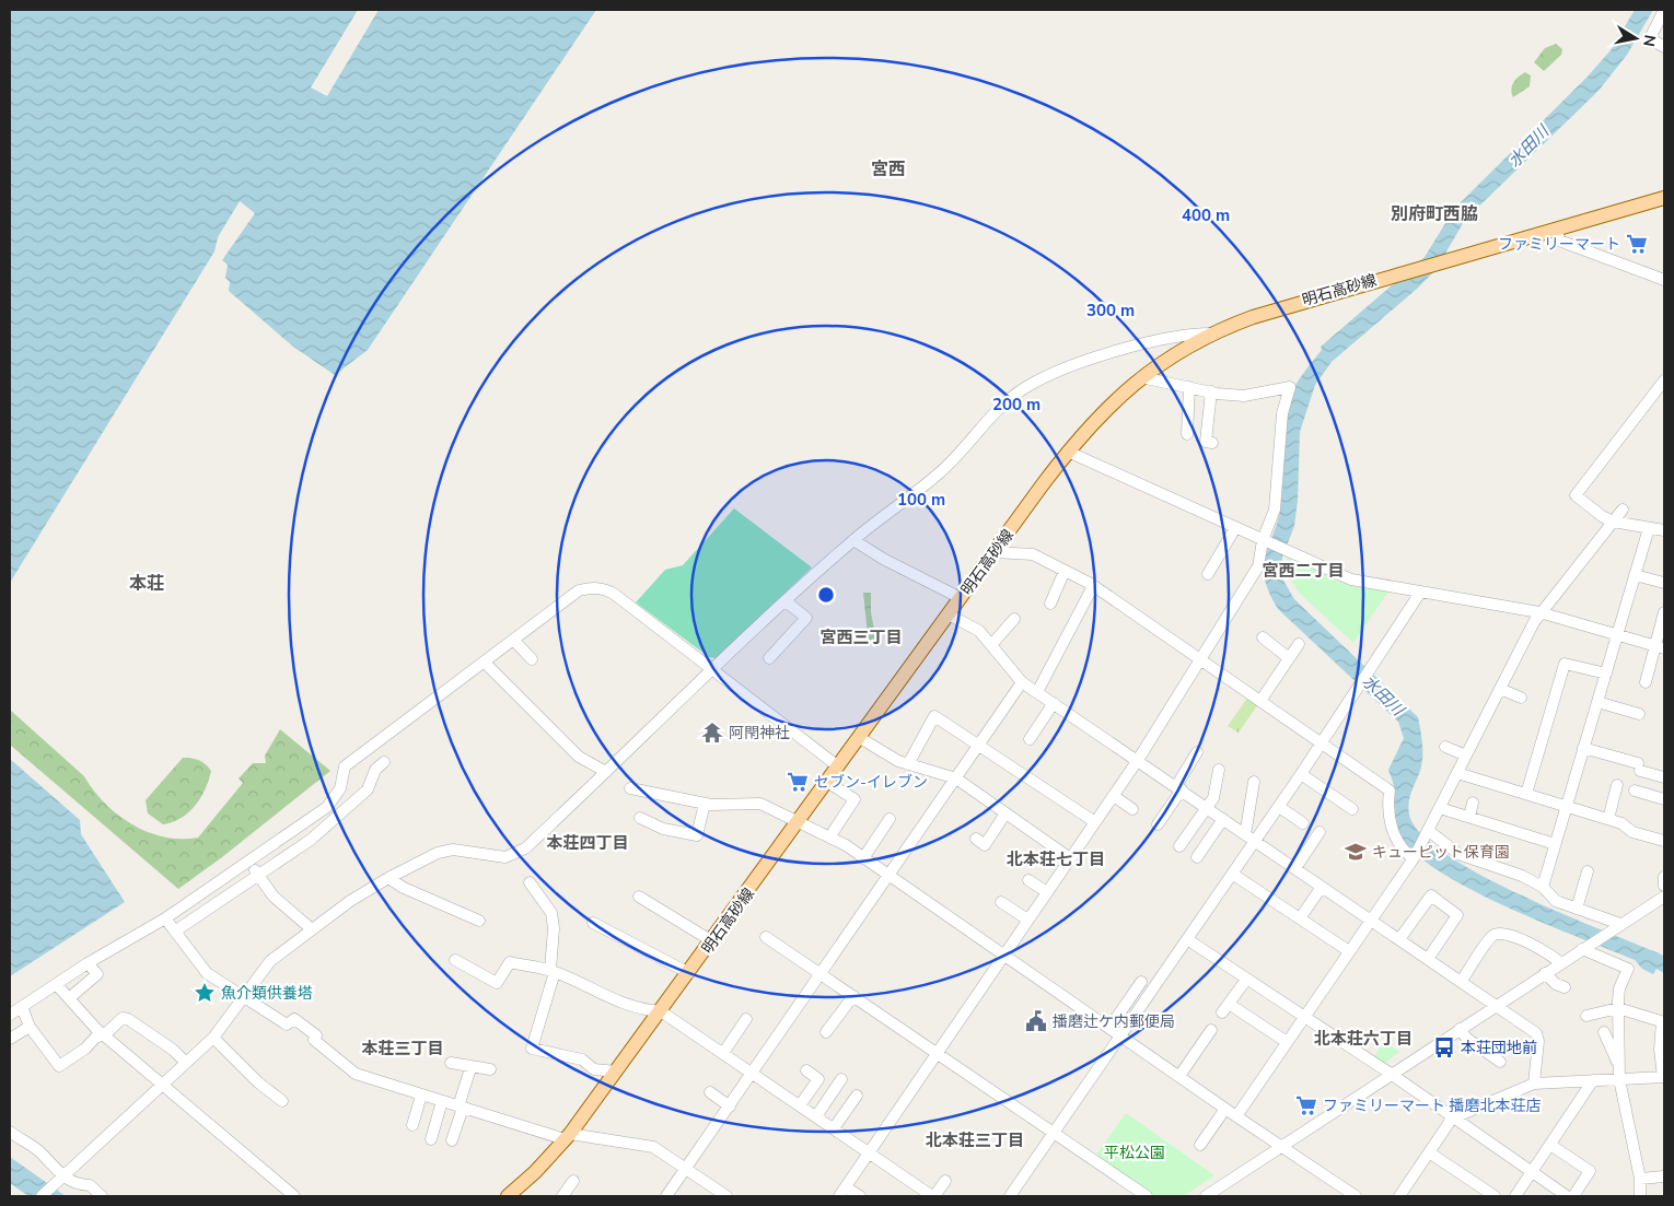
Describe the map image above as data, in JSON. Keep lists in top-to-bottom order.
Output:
{
  "streets": {
    "main road": ["明石高砂線"]
  },
  "districts": [
    "宮西",
    "別府町西脇",
    "宮西二丁目",
    "本荘",
    "宮西三丁目",
    "本荘四丁目",
    "北本荘七丁目",
    "北本荘六丁目",
    "本荘三丁目",
    "北本荘三丁目"
  ],
  "water": ["水田川"],
  "parks": ["平松公園"],
  "places": {
    "supermarket": ["ファミリーマート", "セブン-イレブン", "ファミリーマート 播磨北本荘店"],
    "temple": ["阿閇神社"],
    "school or university": ["キューピット保育園"],
    "place": ["魚介類供養塔"],
    "public building": ["播磨辻ケ内郵便局"],
    "bus stop": ["本荘団地前"]
  },
  "north": "right",
  "rings": [
    "400 m",
    "300 m",
    "200 m",
    "100 m"
  ]
}
